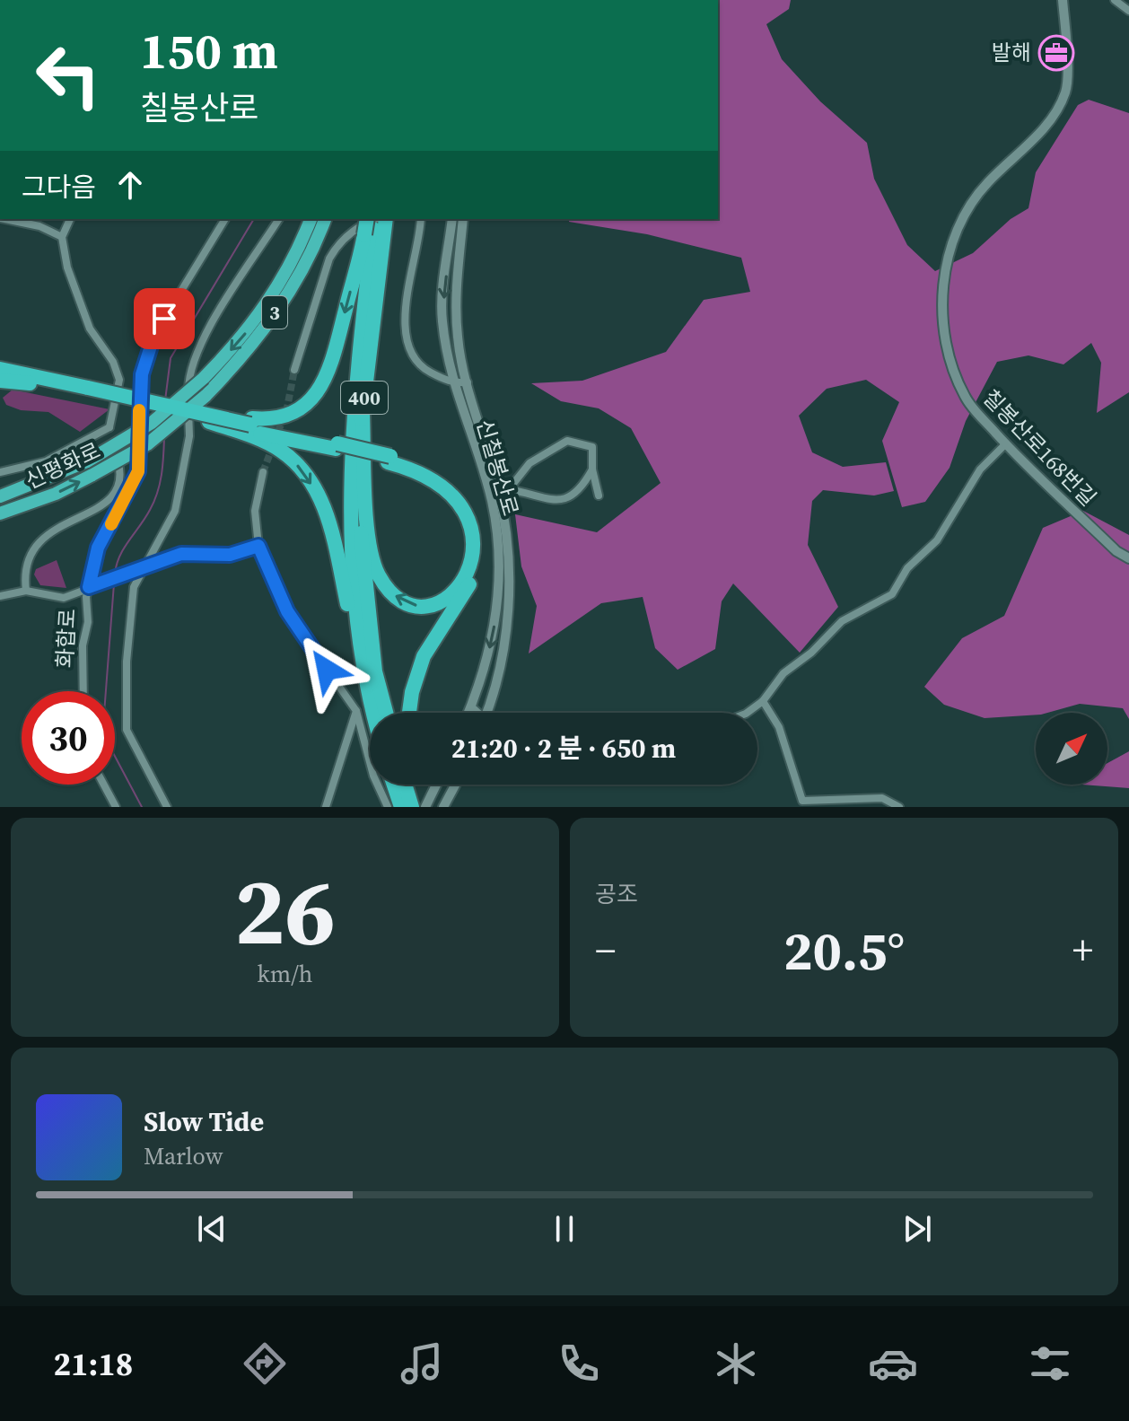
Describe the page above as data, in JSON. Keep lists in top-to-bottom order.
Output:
{
  "streets": {
    "highway": ["3", "400", "신평화로"],
    "street": ["칠봉산로168번길", "신칠봉산로", "화합로"]
  },
  "places": {
    "office": ["발해"]
  },
  "north": "top right",
  "page": {
    "turn": ["150 m", "칠봉산로"],
    "then": "그다음",
    "limit": "30",
    "trip": "21:20 · 2 분 · 650 m",
    "tile": [
      ["26", "km/h"],
      "공조"
    ],
    "heat": ["−", "20.5°", "+"],
    "song": ["Slow Tide", "Marlow"],
    "tabs": "21:18"
  }
}
